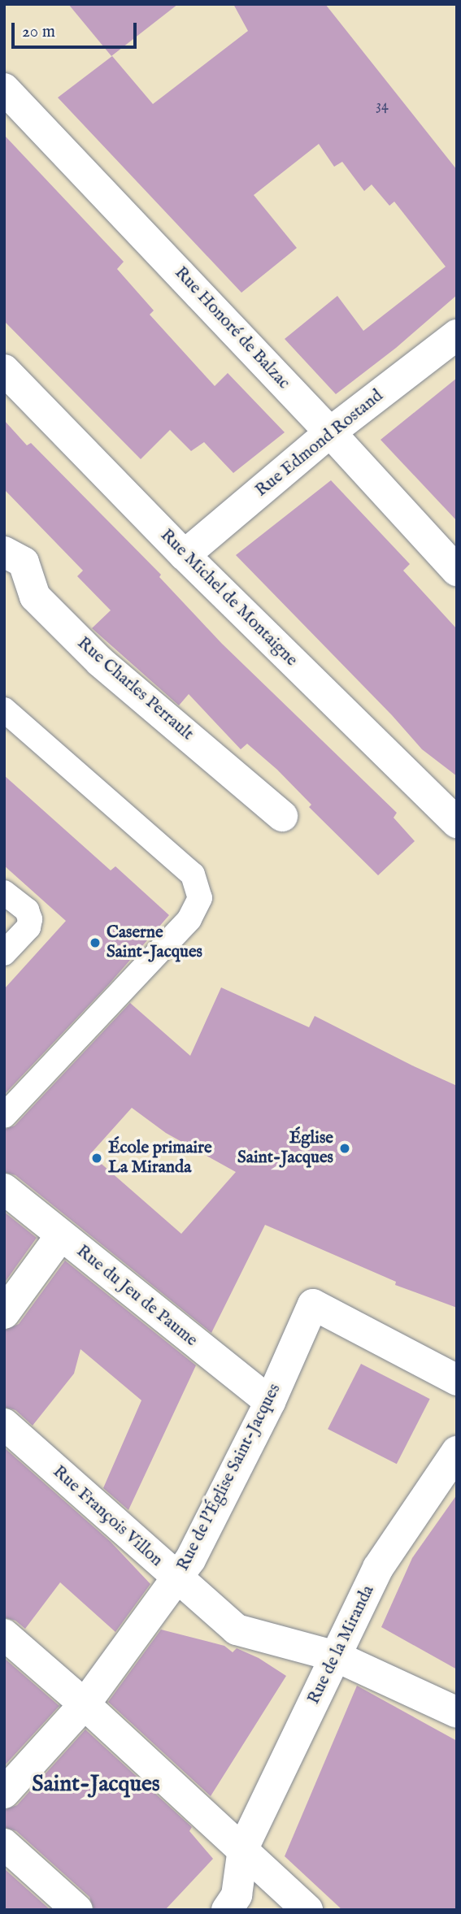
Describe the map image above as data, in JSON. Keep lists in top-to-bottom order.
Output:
{
  "streets": {
    "street": [
      "Rue Honoré de Balzac",
      "Rue Edmond Rostand",
      "Rue Michel de Montaigne",
      "Rue Charles Perrault",
      "Rue du Jeu de Paume",
      "Rue de l'Église Saint-Jacques",
      "Rue François Villon",
      "Rue de la Miranda"
    ]
  },
  "crossings": [
    ["Rue Honoré de Balzac", "Rue Edmond Rostand"],
    ["Rue Edmond Rostand", "Rue Michel de Montaigne"],
    ["Rue du Jeu de Paume", "Rue de l'Église Saint-Jacques"],
    ["Rue de l'Église Saint-Jacques", "Rue François Villon"],
    ["Rue François Villon", "Rue de la Miranda"]
  ],
  "districts": ["Saint-Jacques"],
  "places": ["Caserne Saint-Jacques", "Église Saint-Jacques", "École primaire La Miranda"],
  "house_numbers": ["34"],
  "scale_bar": "20 m"
}
